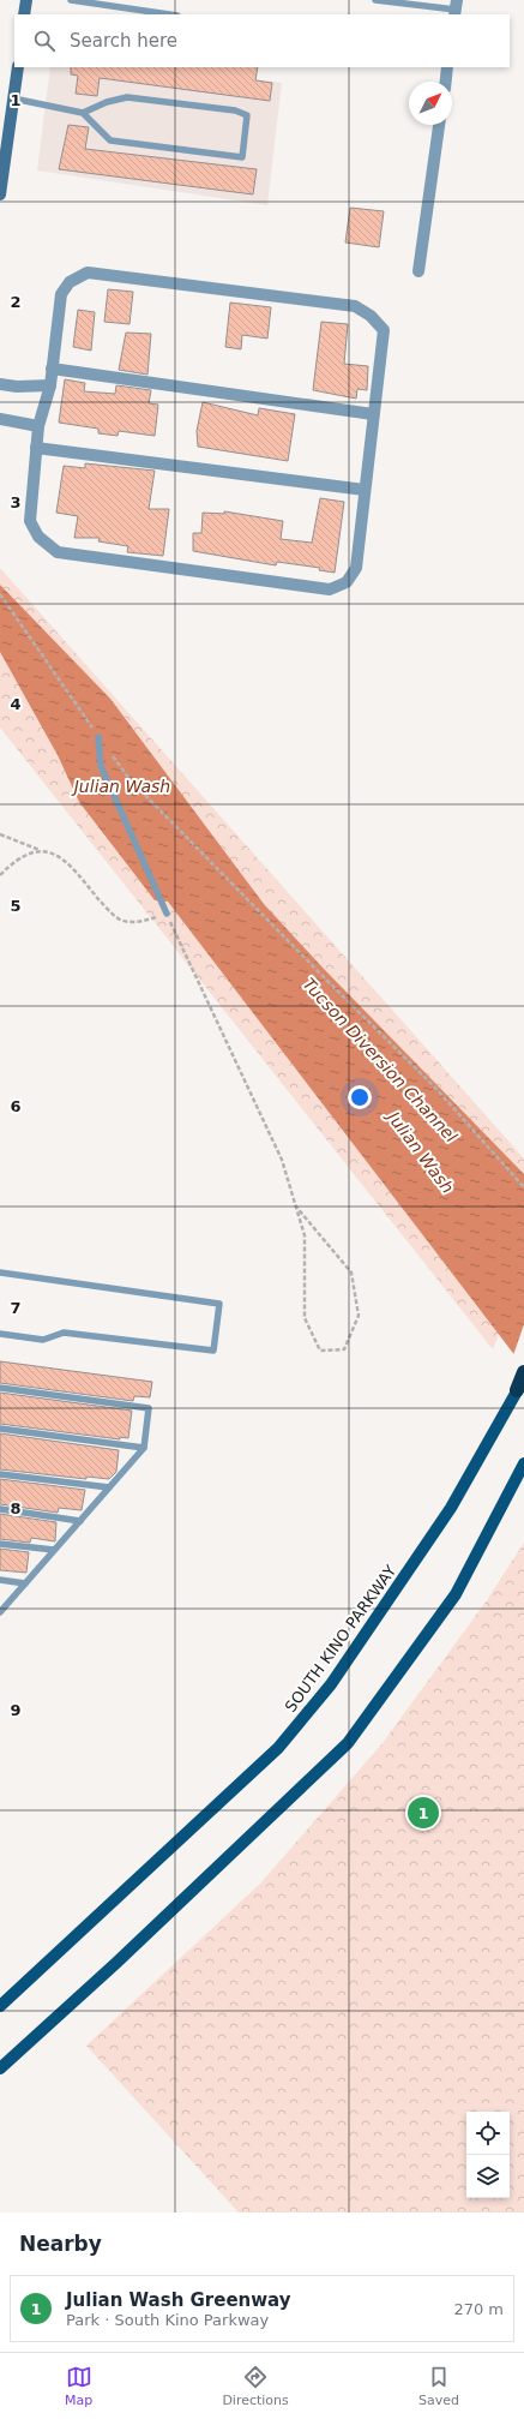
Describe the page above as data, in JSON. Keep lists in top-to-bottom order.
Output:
{
  "streets": {
    "main road": ["SOUTH KINO PARKWAY"]
  },
  "water": ["Julian Wash", "Tucson Diversion Channel"],
  "north": "top right",
  "page": {
    "search": "Search here",
    "pins": "1",
    "heading": "Nearby",
    "list": [
      {
        "mark": "1",
        "name": "Julian Wash Greenway",
        "note": "Park · South Kino Parkway",
        "value": "270 m"
      }
    ],
    "nav": ["Map", "Directions", "Saved"]
  },
  "grid": {
    "rows": [
      "1",
      "2",
      "3",
      "4",
      "5",
      "6",
      "7",
      "8",
      "9"
    ]
  }
}
